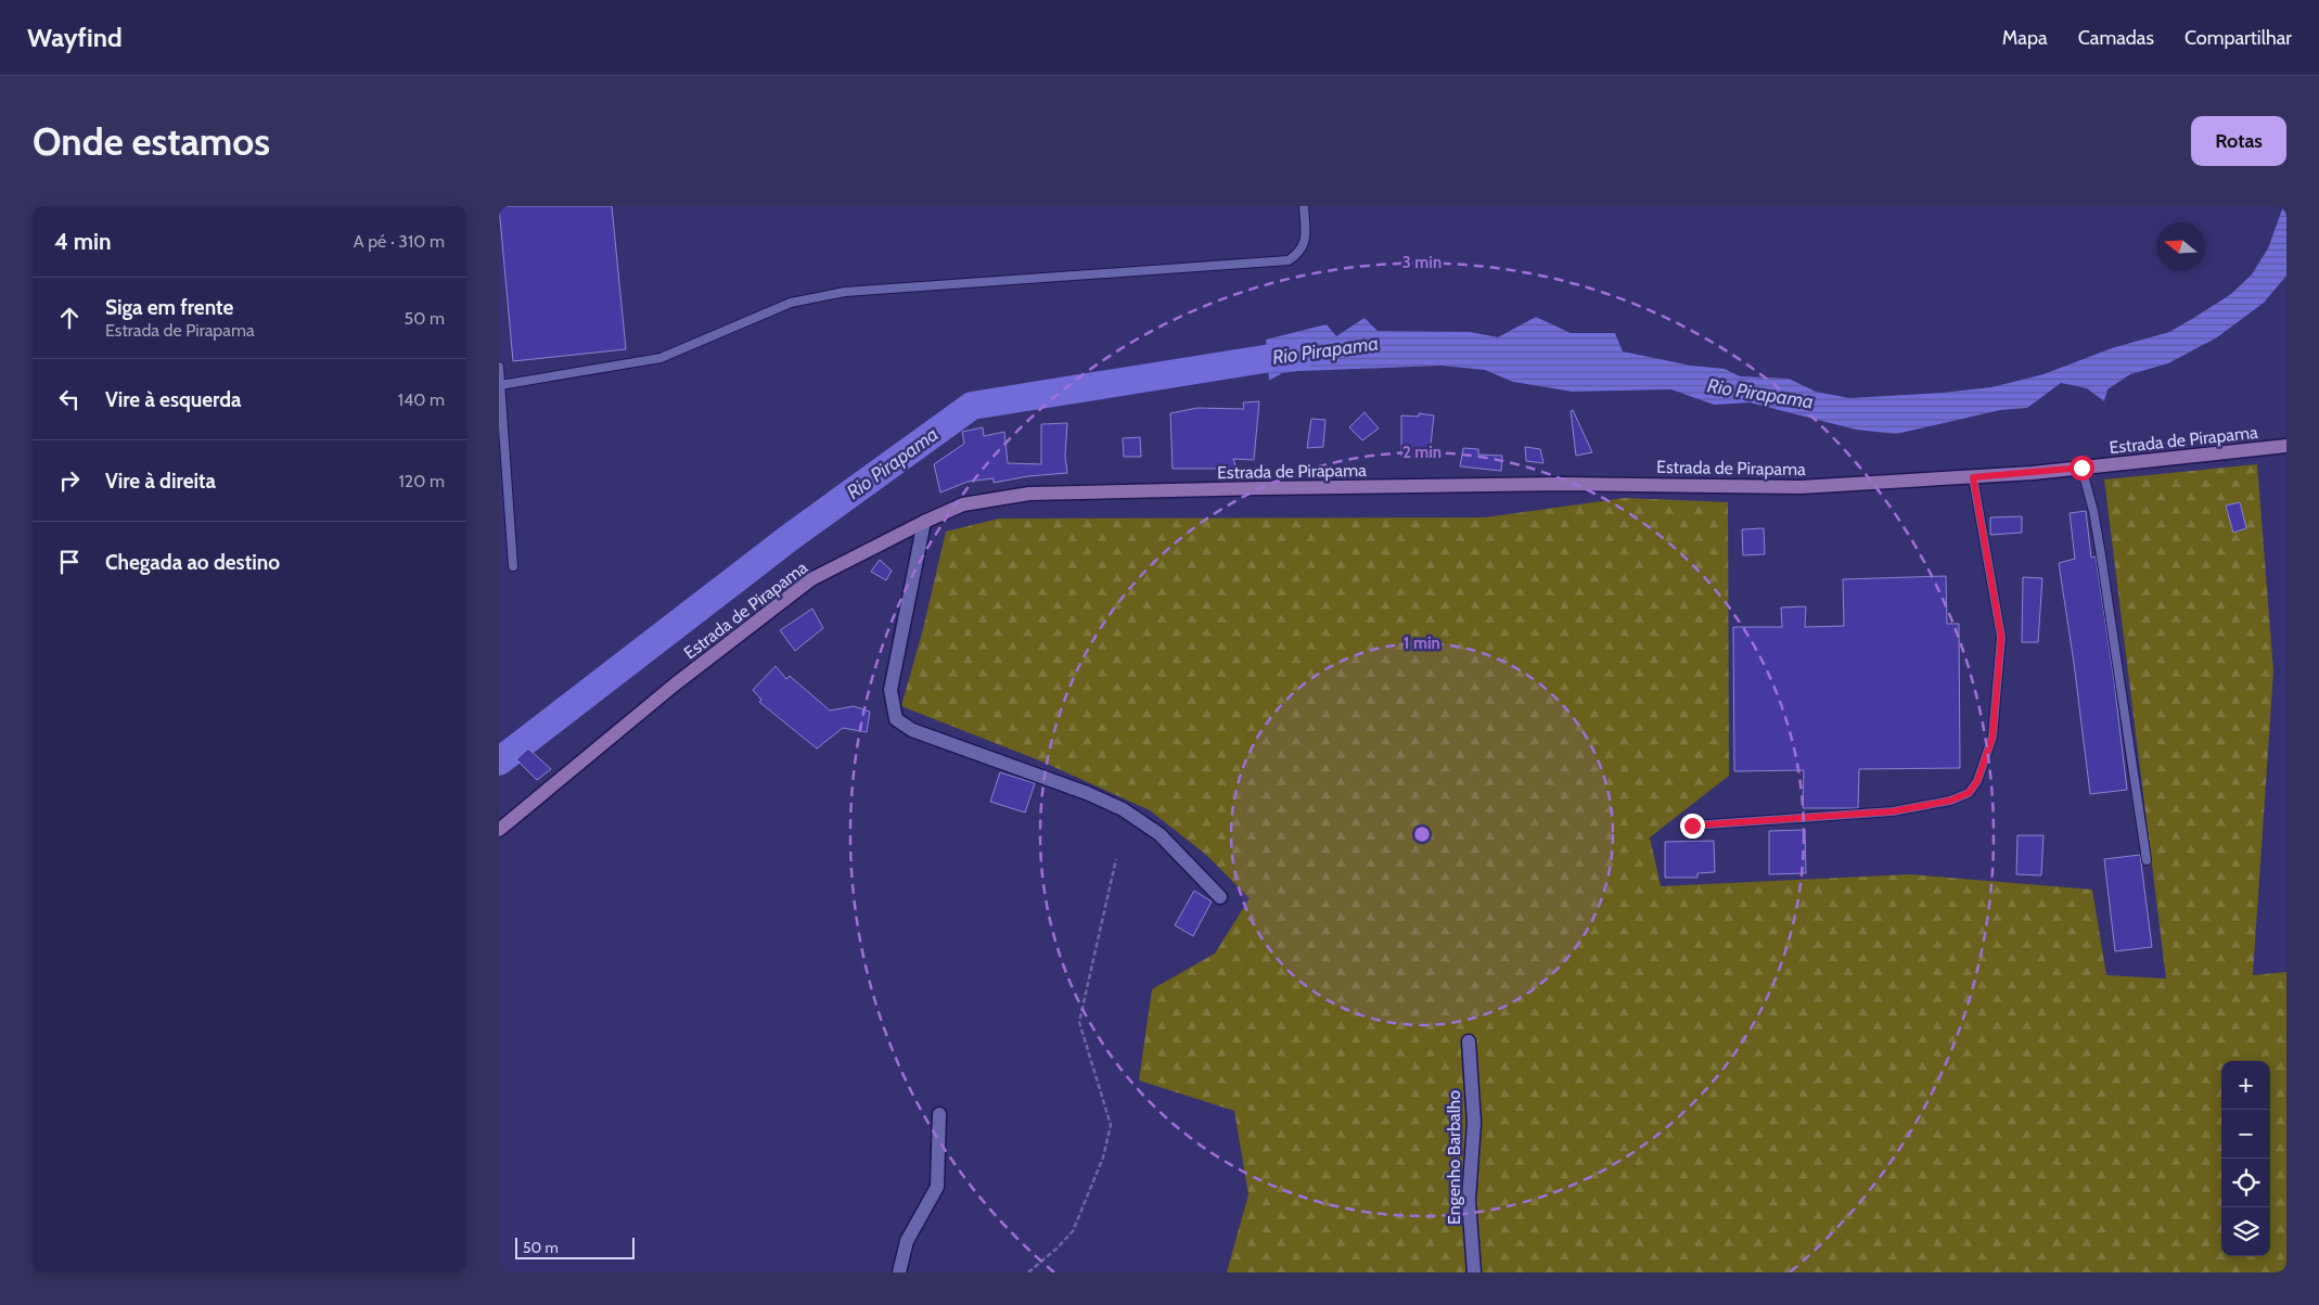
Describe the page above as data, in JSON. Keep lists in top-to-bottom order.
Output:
{
  "streets": {
    "main road": ["Estrada de Pirapama"],
    "street": ["Engenho Barbalho"]
  },
  "water": ["Rio Pirapama"],
  "scale_bar": "50 m",
  "north": "left",
  "page": {
    "header": "Wayfind",
    "nav": ["Mapa", "Camadas", "Compartilhar"],
    "buttons": "Rotas",
    "title": "Onde estamos",
    "heading": ["4 min", "A pé · 310 m"],
    "list": [
      ["Siga em frente", "Estrada de Pirapama", "50 m"],
      ["Vire à esquerda", "140 m"],
      ["Vire à direita", "120 m"],
      "Chegada ao destino"
    ],
    "map_buttons": ["+", "−"],
    "scale": "50 m"
  },
  "rings": ["3 min", "2 min", "1 min"]
}
